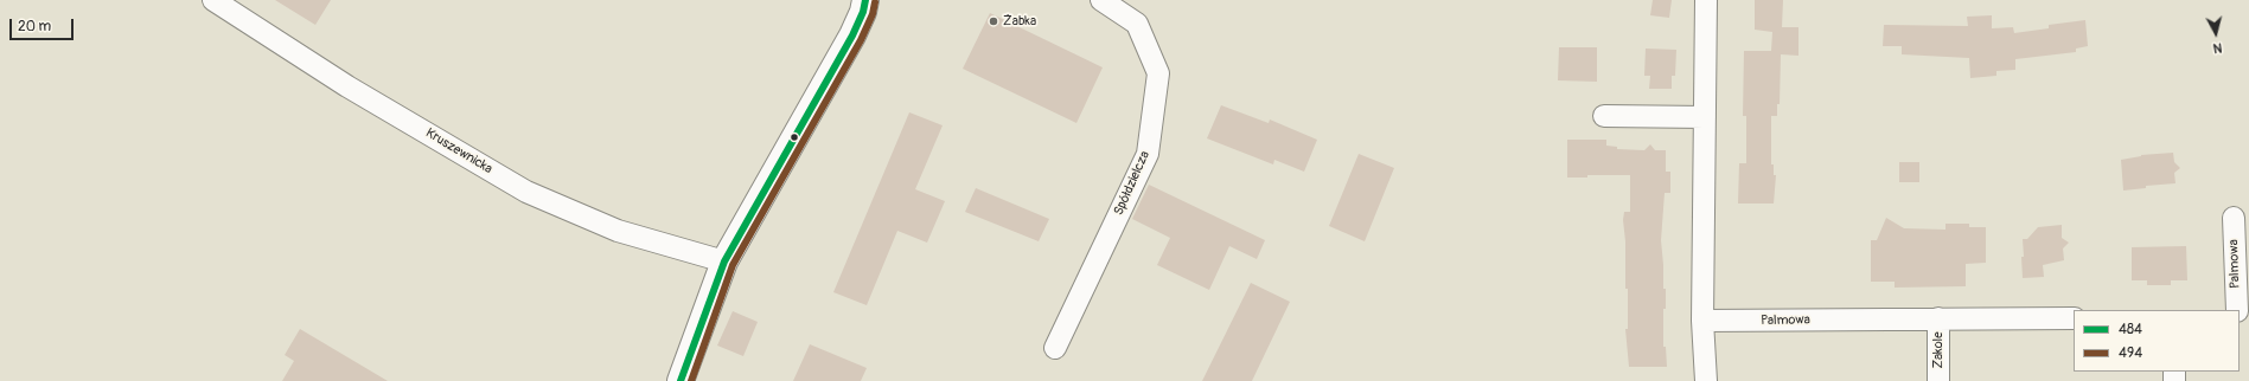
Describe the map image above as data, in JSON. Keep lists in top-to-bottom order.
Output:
{
  "streets": {
    "street": [
      "Kruszewnicka",
      "Spółdzielcza",
      "Palmowa",
      "Zakole"
    ]
  },
  "crossings": [
    ["Palmowa", "Zakole"]
  ],
  "places": ["Żabka"],
  "lines": ["transit line 484", "transit line 494"],
  "legend": ["484", "494"],
  "scale_bar": "20 m",
  "north": "bottom"
}
